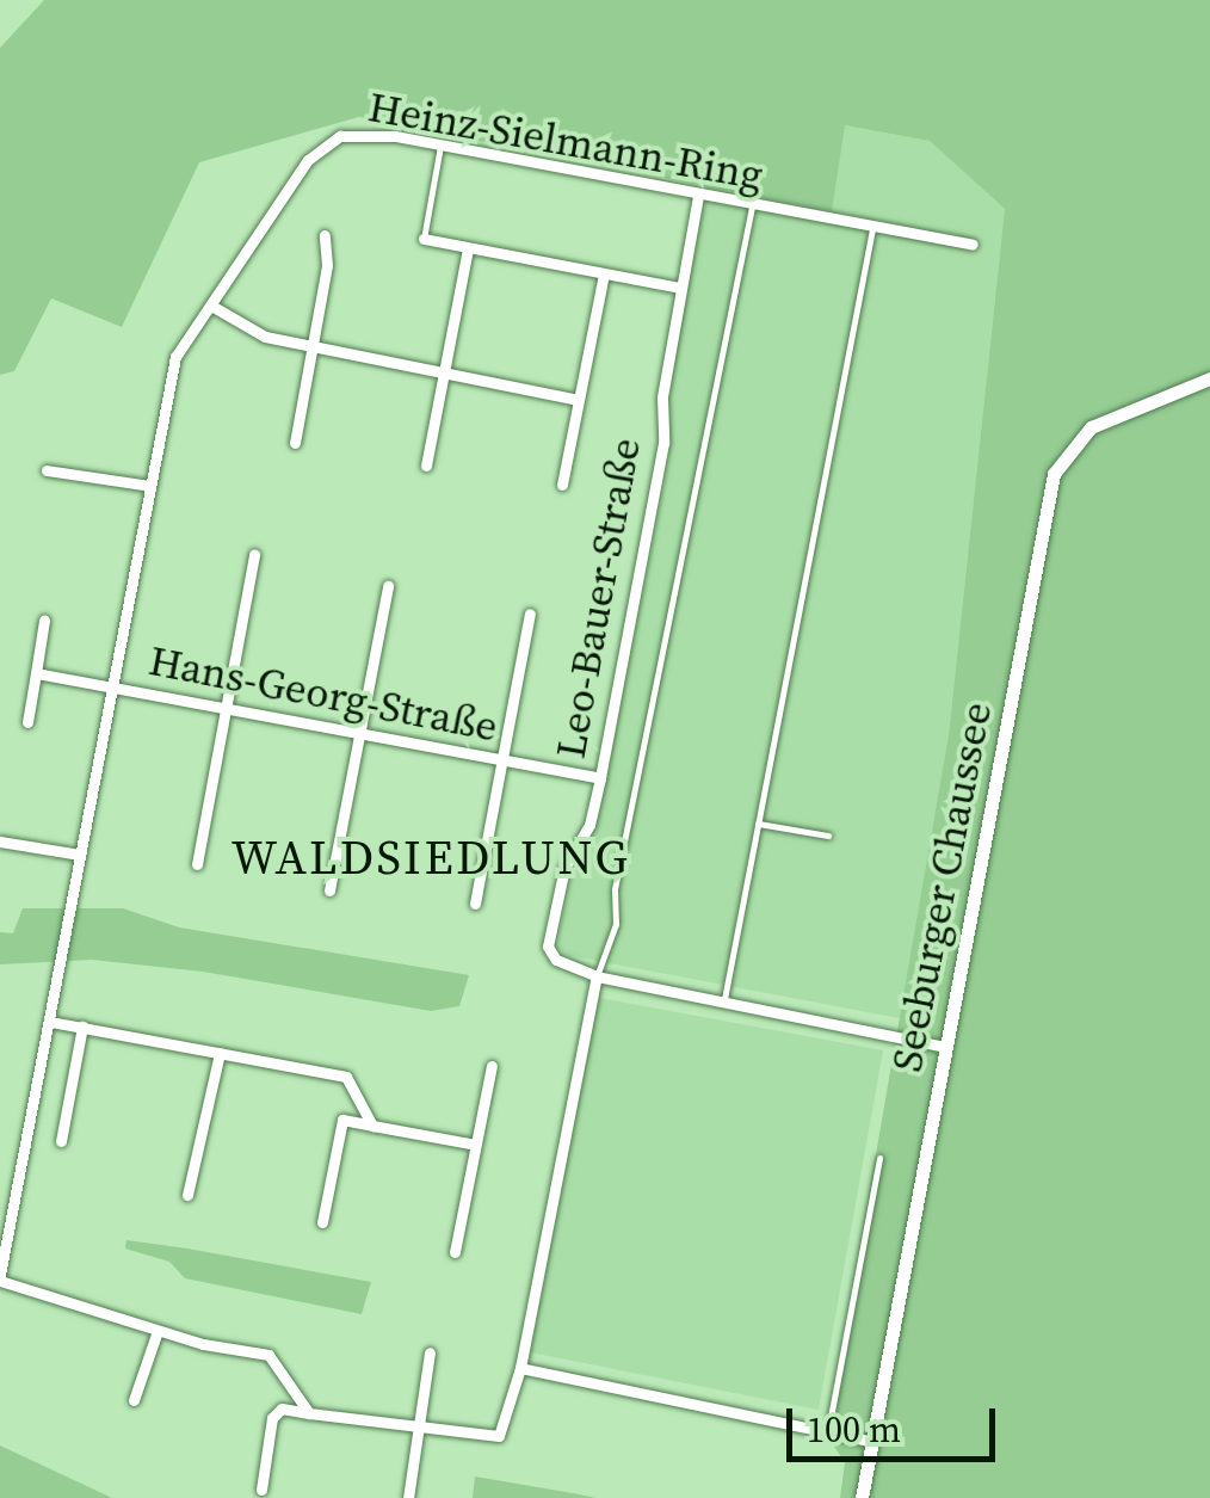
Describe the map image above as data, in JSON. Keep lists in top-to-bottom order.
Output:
{
  "streets": {
    "street": [
      "Heinz-Sielmann-Ring",
      "Leo-Bauer-Straße",
      "Hans-Georg-Straße",
      "Seeburger Chaussee"
    ]
  },
  "crossings": [
    ["Heinz-Sielmann-Ring", "Leo-Bauer-Straße"],
    ["Heinz-Sielmann-Ring", "Hans-Georg-Straße"],
    ["Leo-Bauer-Straße", "Hans-Georg-Straße"]
  ],
  "districts": ["WALDSIEDLUNG"],
  "scale_bar": "100 m"
}
